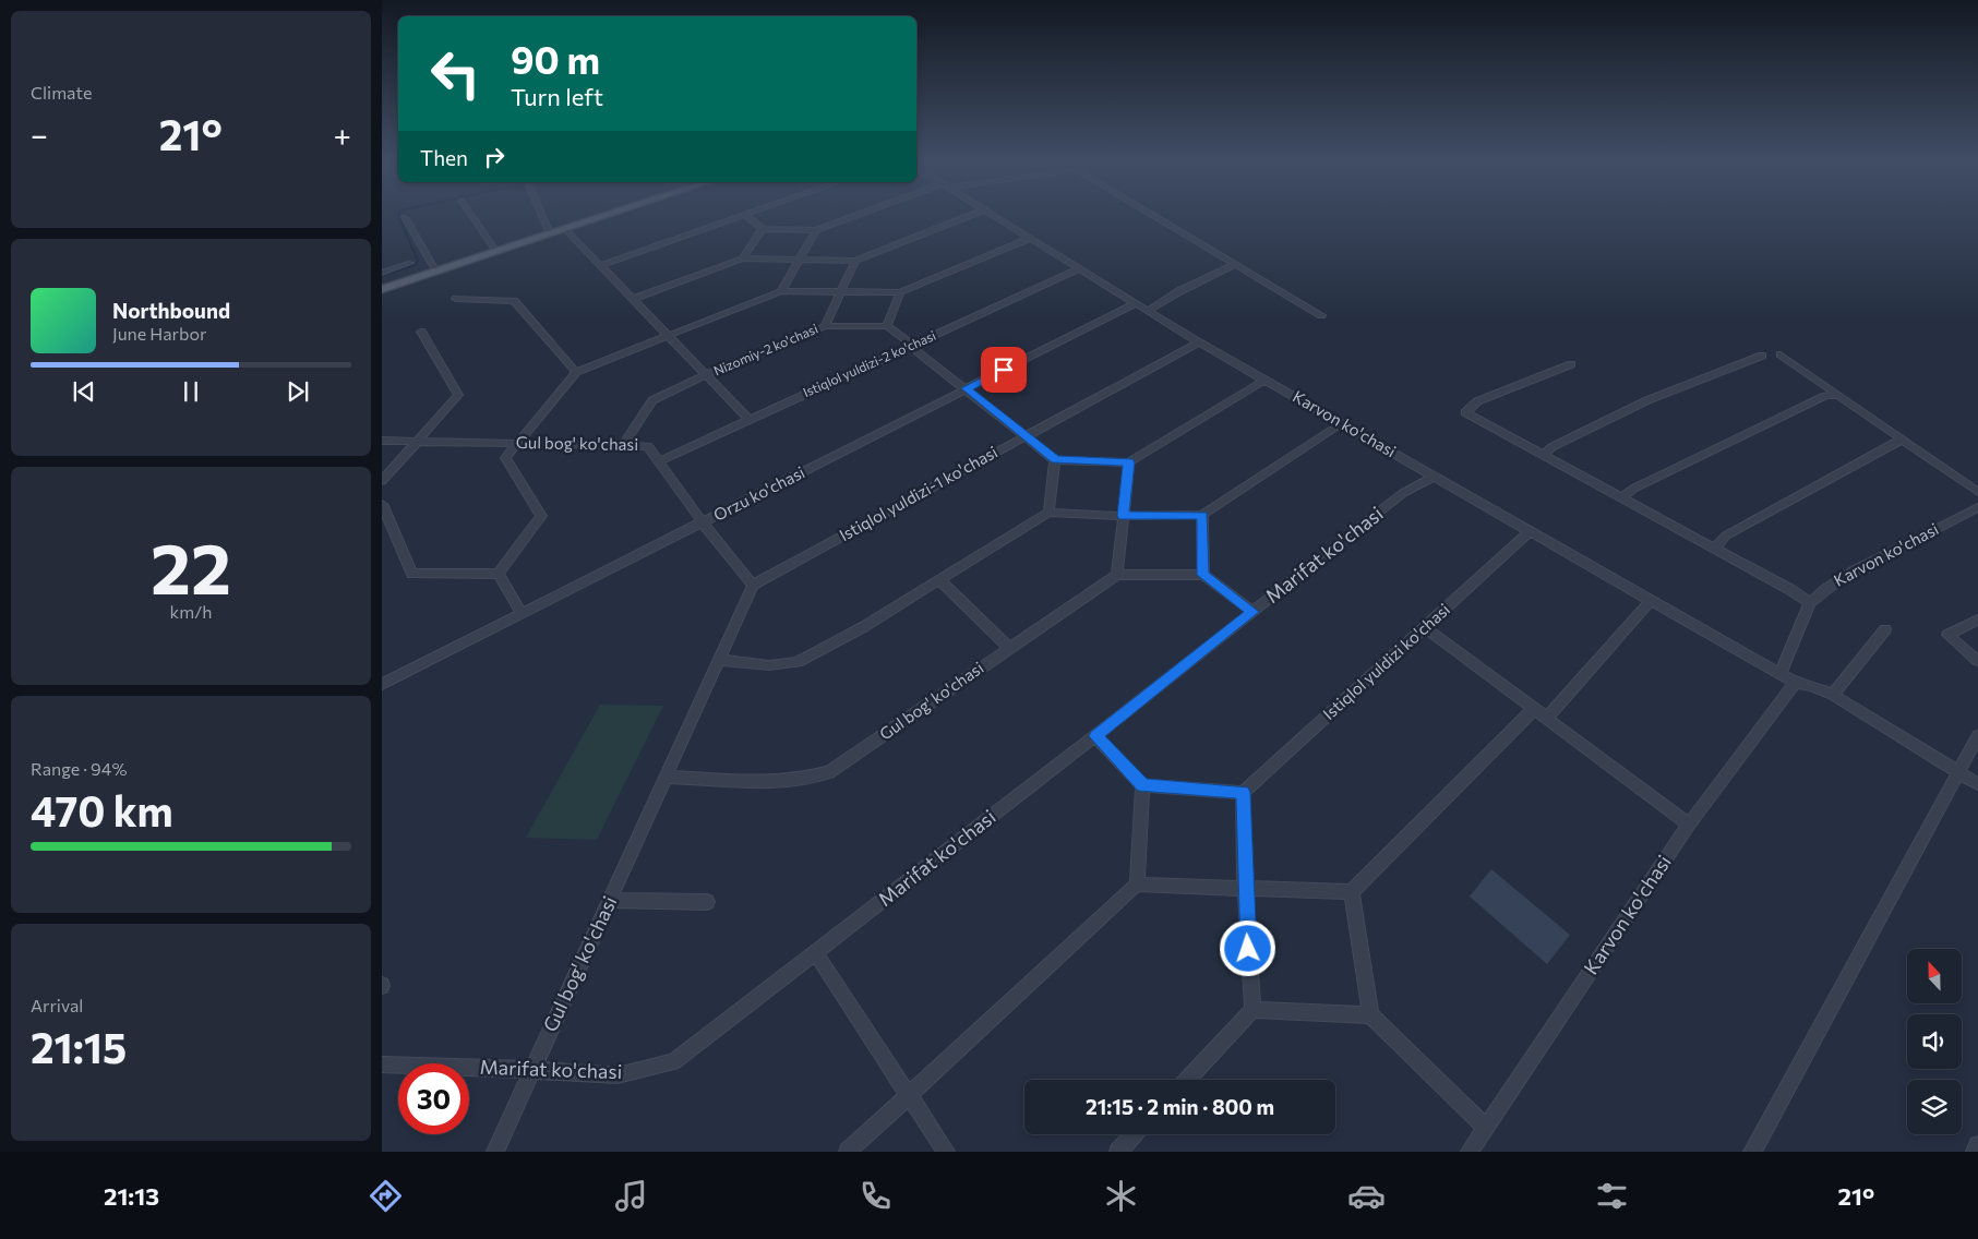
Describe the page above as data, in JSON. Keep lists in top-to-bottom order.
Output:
{
  "streets": {
    "street": [
      "Nizomiy-2 ko'chasi",
      "Istiqlol yuldizi-2 ko'chasi",
      "Karvon ko'chasi",
      "Gul bog' ko'chasi",
      "Orzu ko'chasi",
      "Istiqlol yuldizi-1 ko'chasi",
      "Marifat ko'chasi",
      "Istiqlol yuldizi ko'chasi"
    ]
  },
  "crossings": [
    ["Nizomiy-2 ko'chasi", "Istiqlol yuldizi-2 ko'chasi"],
    ["Nizomiy-2 ko'chasi", "Gul bog' ko'chasi"],
    ["Istiqlol yuldizi-2 ko'chasi", "Karvon ko'chasi"],
    ["Istiqlol yuldizi-2 ko'chasi", "Gul bog' ko'chasi"],
    ["Karvon ko'chasi", "Orzu ko'chasi"],
    ["Karvon ko'chasi", "Istiqlol yuldizi-1 ko'chasi"],
    ["Karvon ko'chasi", "Marifat ko'chasi"],
    ["Karvon ko'chasi", "Istiqlol yuldizi ko'chasi"],
    ["Gul bog' ko'chasi", "Orzu ko'chasi"],
    ["Gul bog' ko'chasi", "Istiqlol yuldizi-1 ko'chasi"],
    ["Gul bog' ko'chasi", "Marifat ko'chasi"]
  ],
  "north": "top",
  "page": {
    "tile": [
      "Climate",
      ["22", "km/h"],
      ["Range · 94%", "470 km"],
      ["Arrival", "21:15"]
    ],
    "turn": ["90 m", "Turn left"],
    "heat": ["−", "21°", "+"],
    "then": "Then",
    "song": ["Northbound", "June Harbor"],
    "limit": "30",
    "trip": "21:15 · 2 min · 800 m",
    "tabs": ["21:13", "21°"]
  }
}
